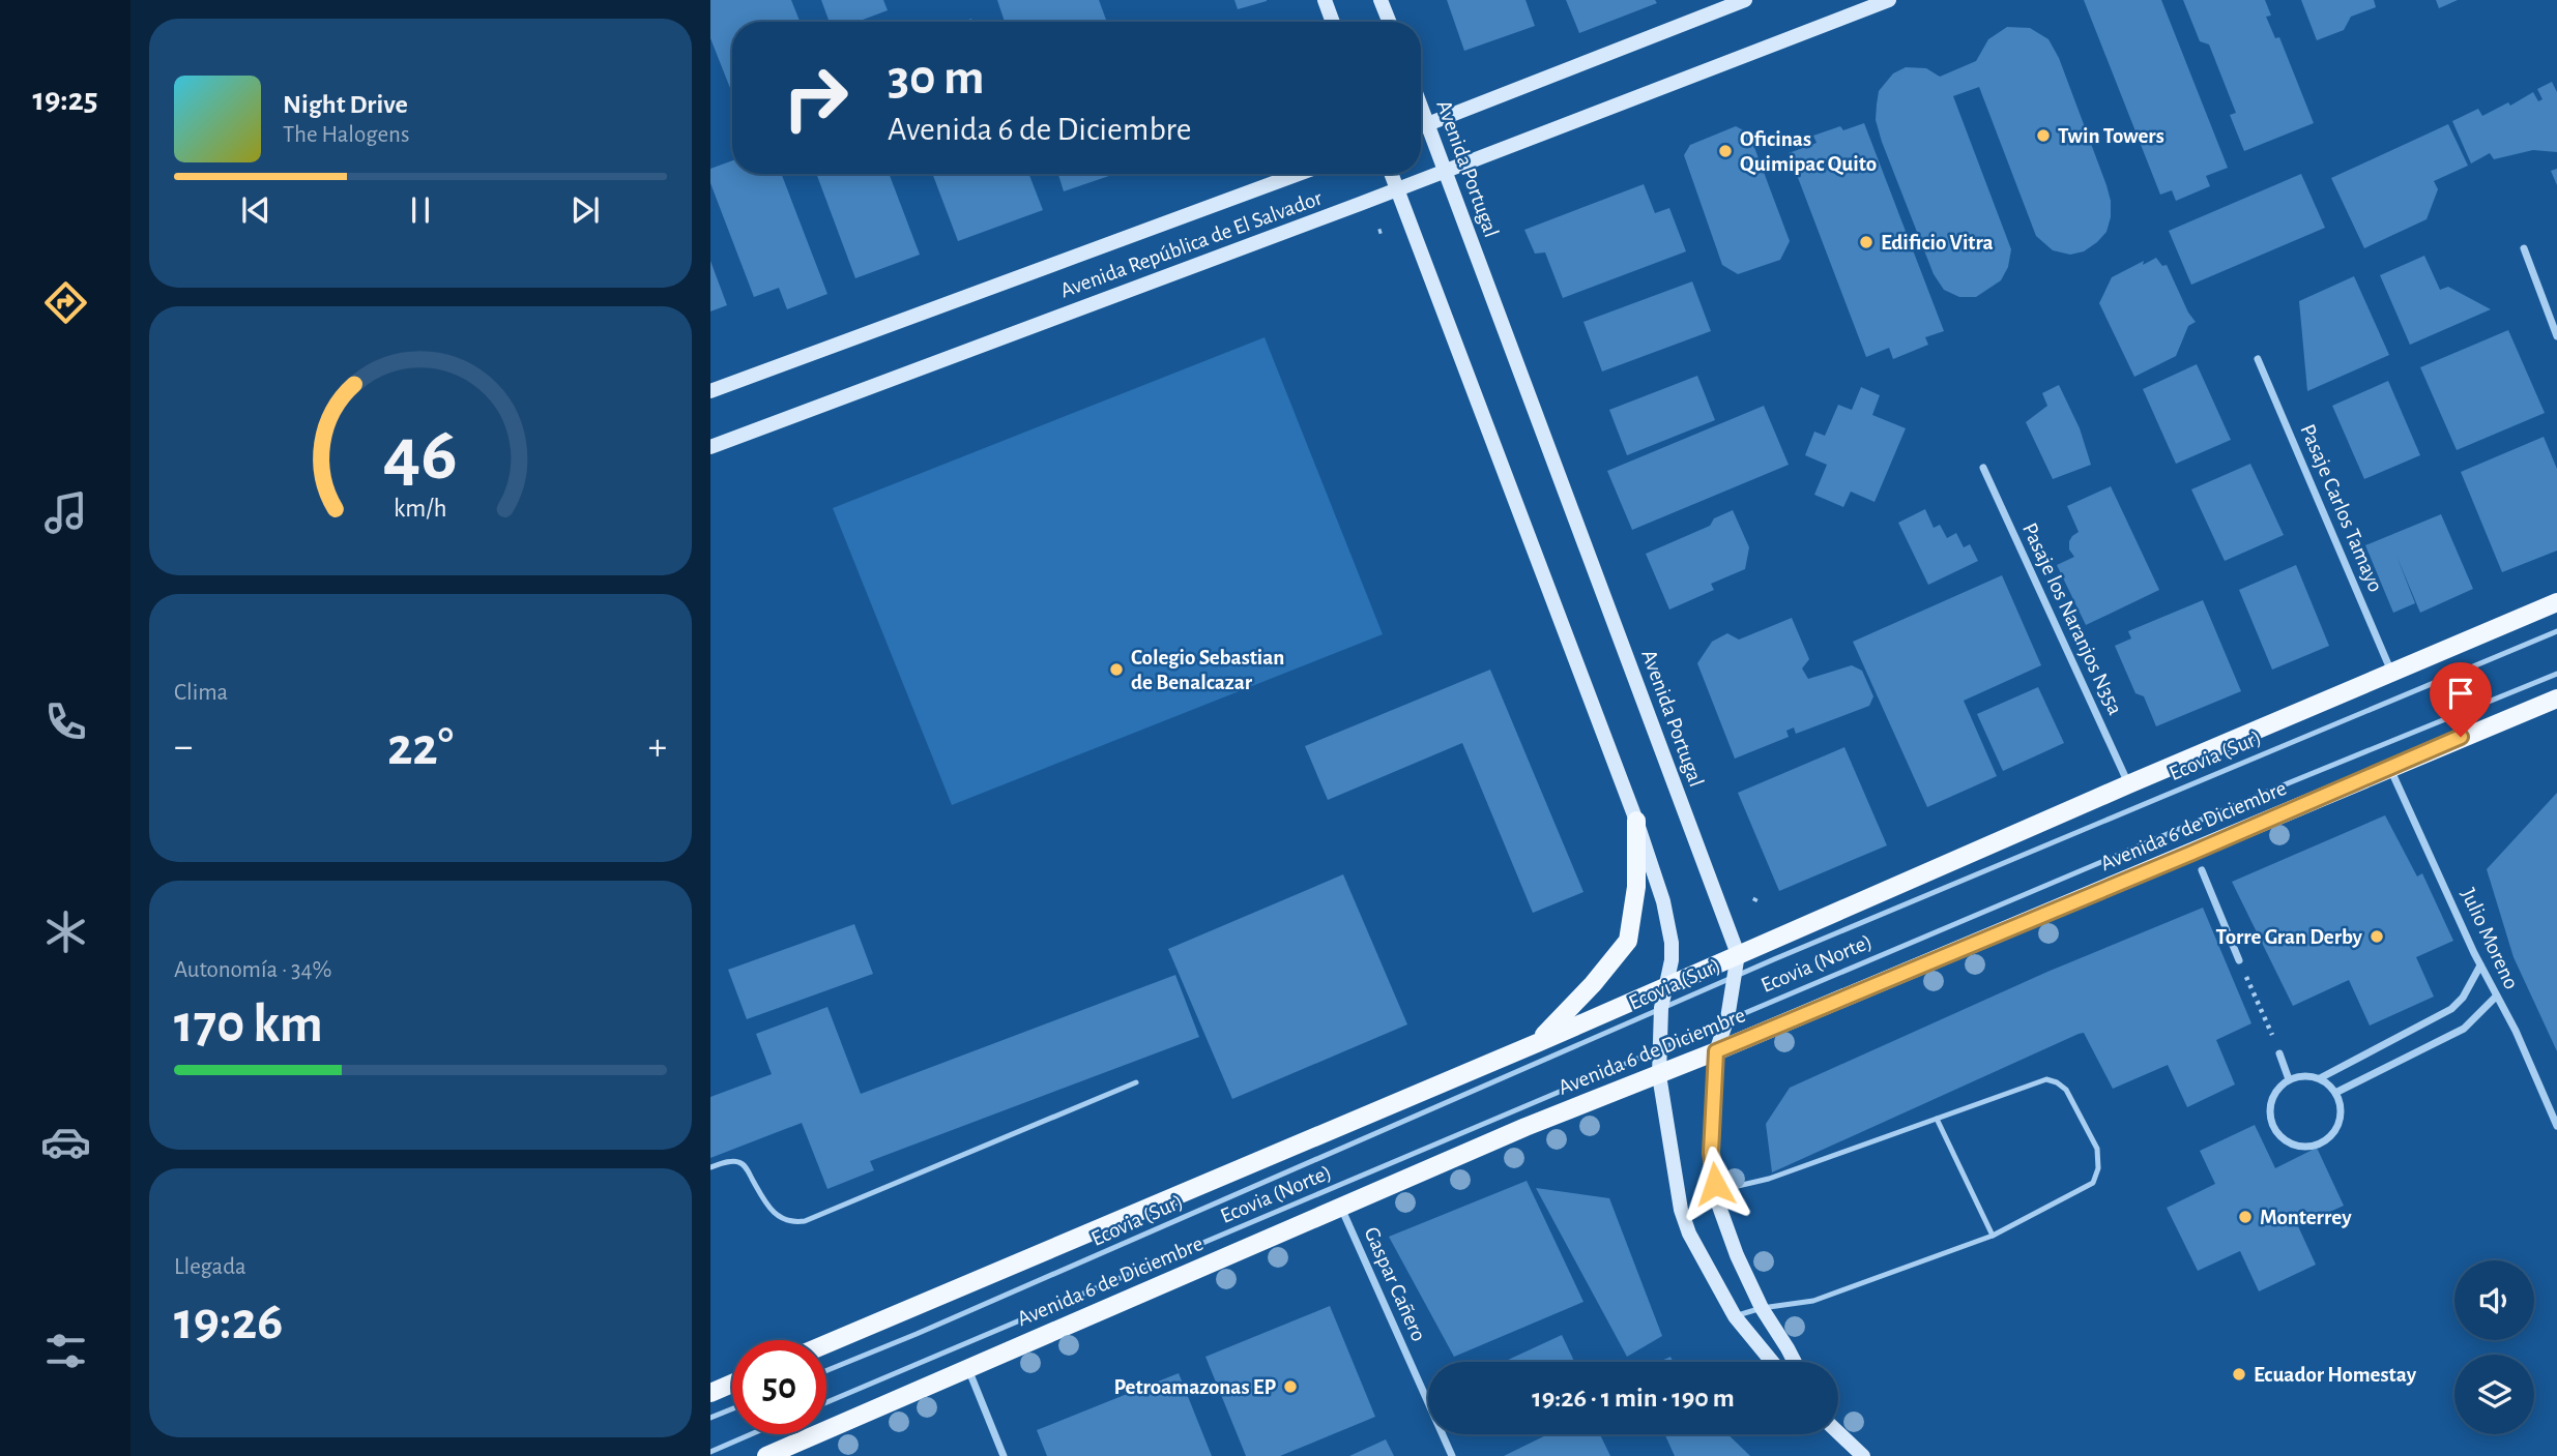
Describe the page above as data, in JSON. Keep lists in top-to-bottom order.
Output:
{
  "streets": {
    "main road": ["Avenida Portugal", "Avenida República de El Salvador", "Avenida 6 de Diciembre"],
    "street": [
      "Pasaje Carlos Tamayo",
      "Pasaje los Naranjos N35a",
      "Julio Moreno",
      "Gaspar Cañero"
    ],
    "lane": ["Ecovia (Sur)", "Ecovia (Norte)"]
  },
  "crossings": [
    ["Avenida Portugal", "Avenida República de El Salvador"],
    ["Avenida 6 de Diciembre", "Julio Moreno"],
    ["Avenida 6 de Diciembre", "Gaspar Cañero"]
  ],
  "places": [
    "Twin Towers",
    "Oficinas Quimipac Quito",
    "Edificio Vitra",
    "Colegio Sebastian de Benalcazar",
    "Torre Gran Derby",
    "Monterrey",
    "Ecuador Homestay",
    "Petroamazonas EP"
  ],
  "page": {
    "tabs": "19:25",
    "turn": ["30 m", "Avenida 6 de Diciembre"],
    "song": ["Night Drive", "The Halogens"],
    "tile": [
      "Clima",
      ["Autonomía · 34%", "170 km"],
      ["Llegada", "19:26"]
    ],
    "heat": ["−", "22°", "+"],
    "limit": "50",
    "trip": "19:26 · 1 min · 190 m",
    "gauge": ["46", "km/h"]
  }
}
